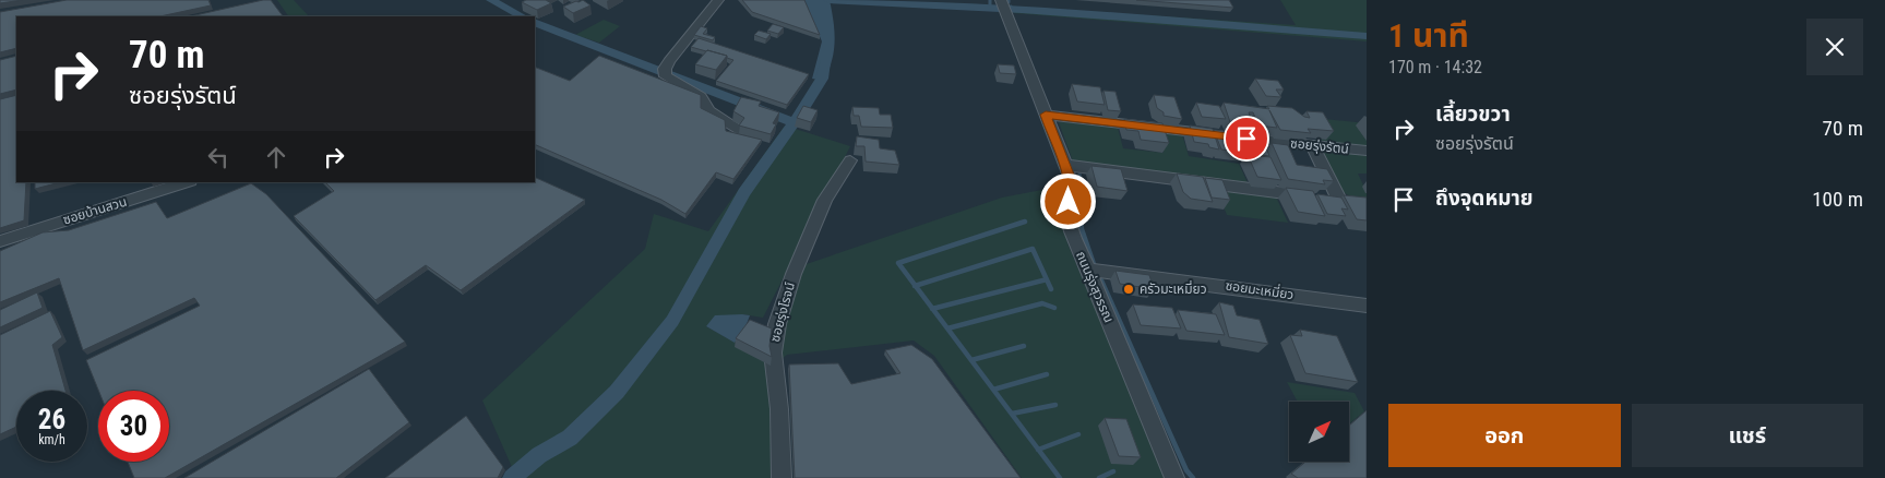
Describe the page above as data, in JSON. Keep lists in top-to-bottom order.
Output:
{
  "streets": {
    "street": [
      "ซอยรุ่งรัตน์",
      "ซอยบ้านสวน",
      "ถนนรุ่งสุวรรณ",
      "ซอยมะเหมี่ยว",
      "ซอยรุ่งโรจน์"
    ]
  },
  "crossings": [
    ["ซอยรุ่งรัตน์", "ถนนรุ่งสุวรรณ"],
    ["ถนนรุ่งสุวรรณ", "ซอยมะเหมี่ยว"]
  ],
  "places": ["ครัวมะเหมี่ยว"],
  "north": "top right",
  "page": {
    "heading": ["1 นาที", "170 m · 14:32"],
    "turn": ["70 m", "ซอยรุ่งรัตน์"],
    "list": [
      {
        "name": "เลี้ยวขวา",
        "note": "ซอยรุ่งรัตน์",
        "value": "70 m"
      },
      {
        "name": "ถึงจุดหมาย",
        "value": "100 m"
      }
    ],
    "speed": "26 km/h",
    "limit": "30",
    "buttons": ["ออก", "แชร์"]
  }
}
